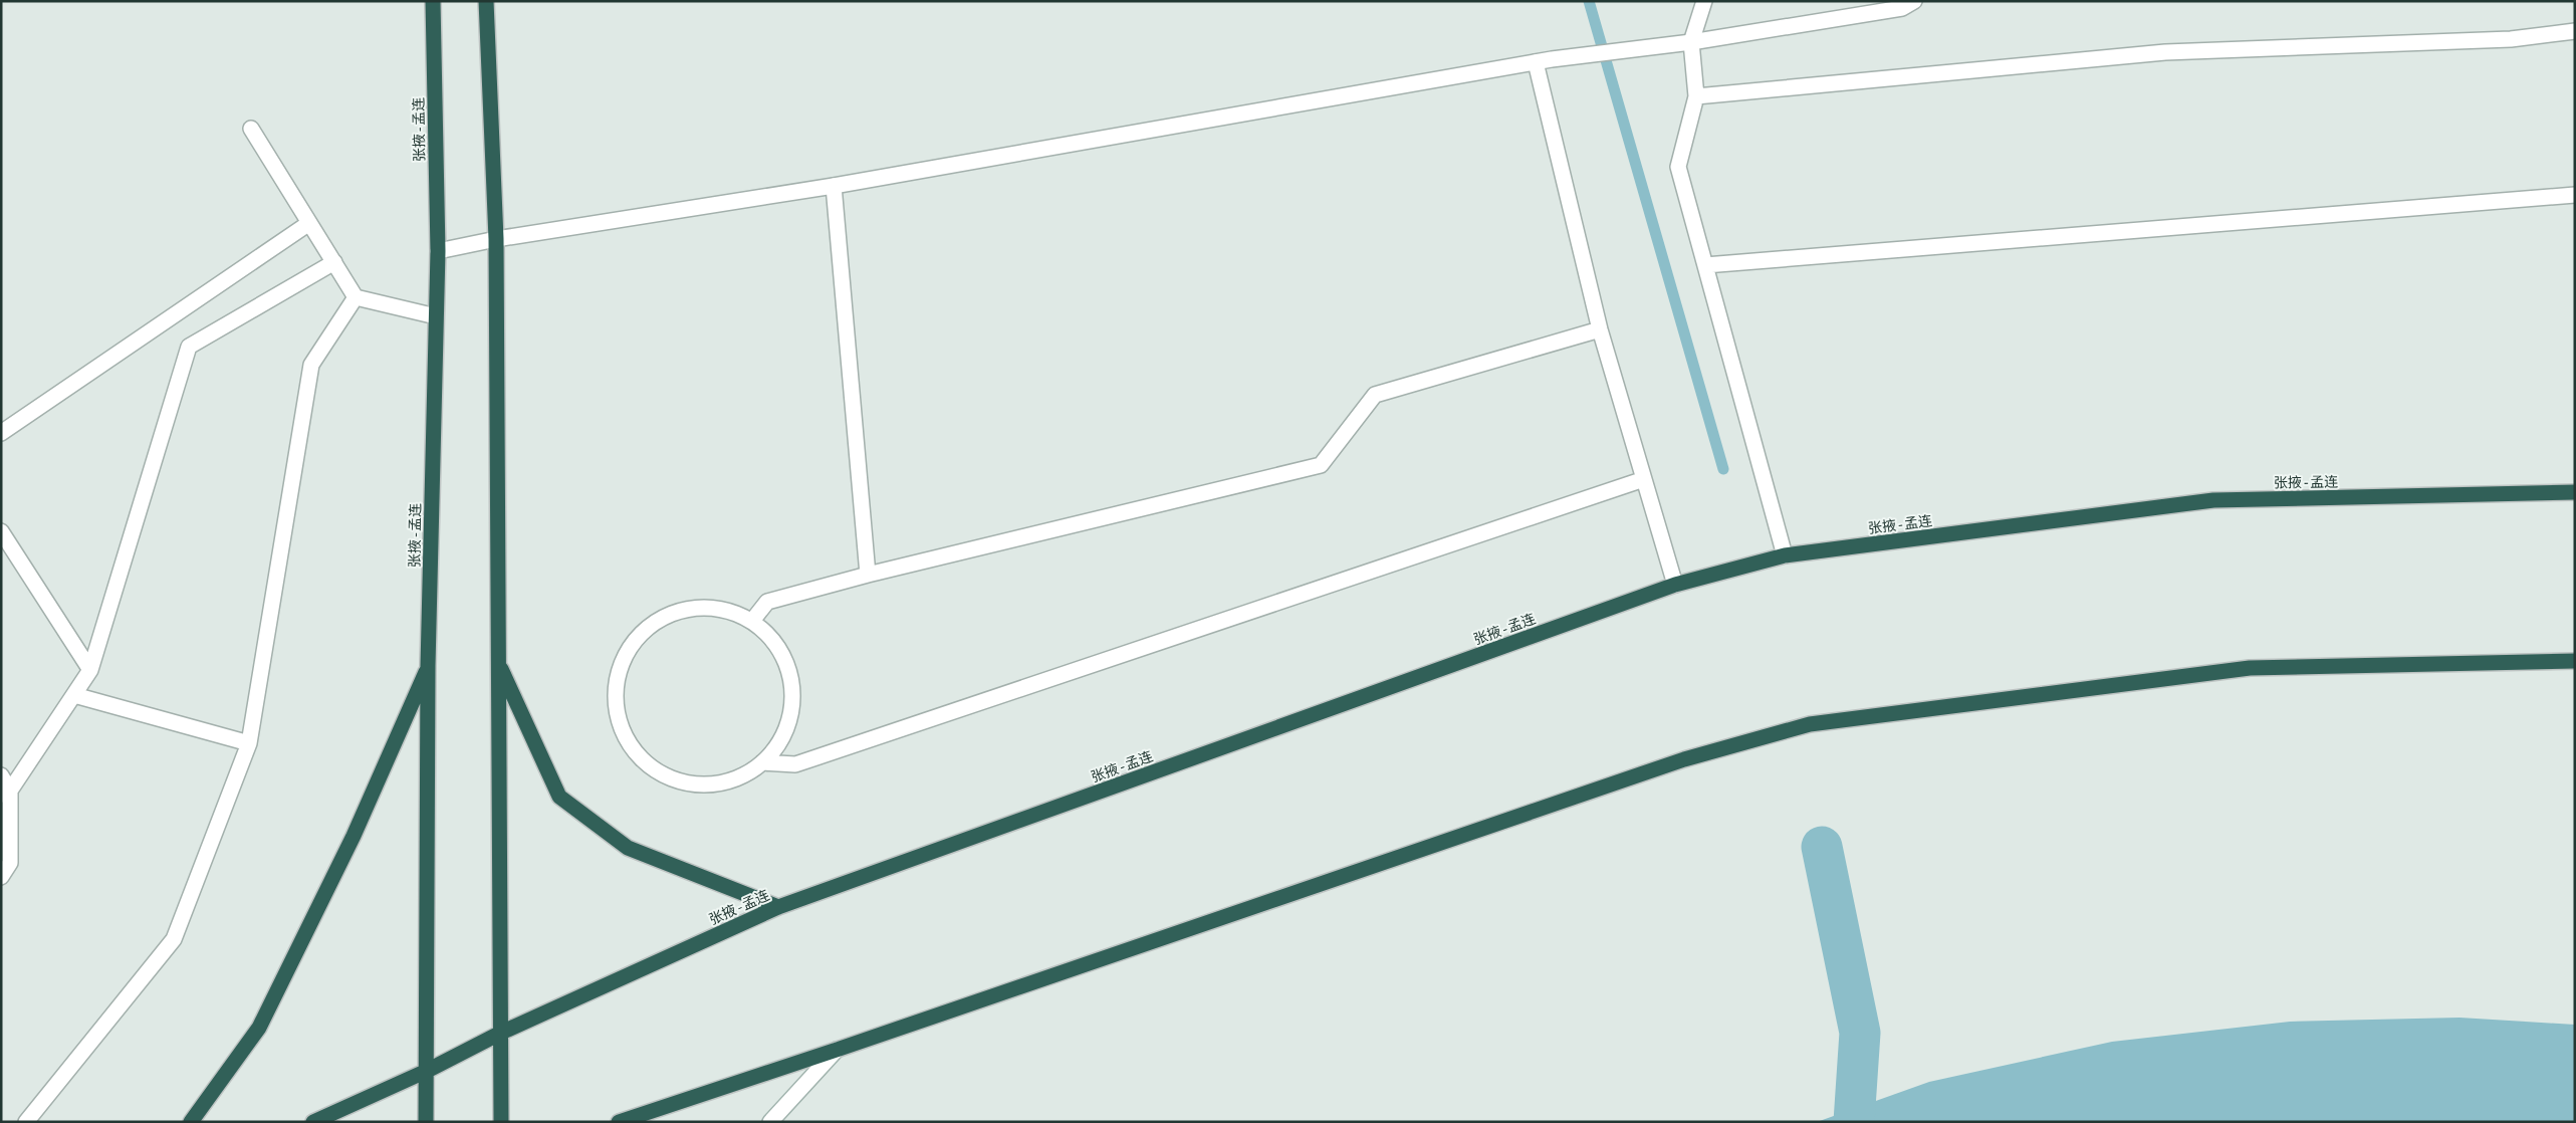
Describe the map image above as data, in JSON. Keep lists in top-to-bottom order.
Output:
{
  "streets": {
    "highway": ["张掖 - 孟连"]
  }
}
